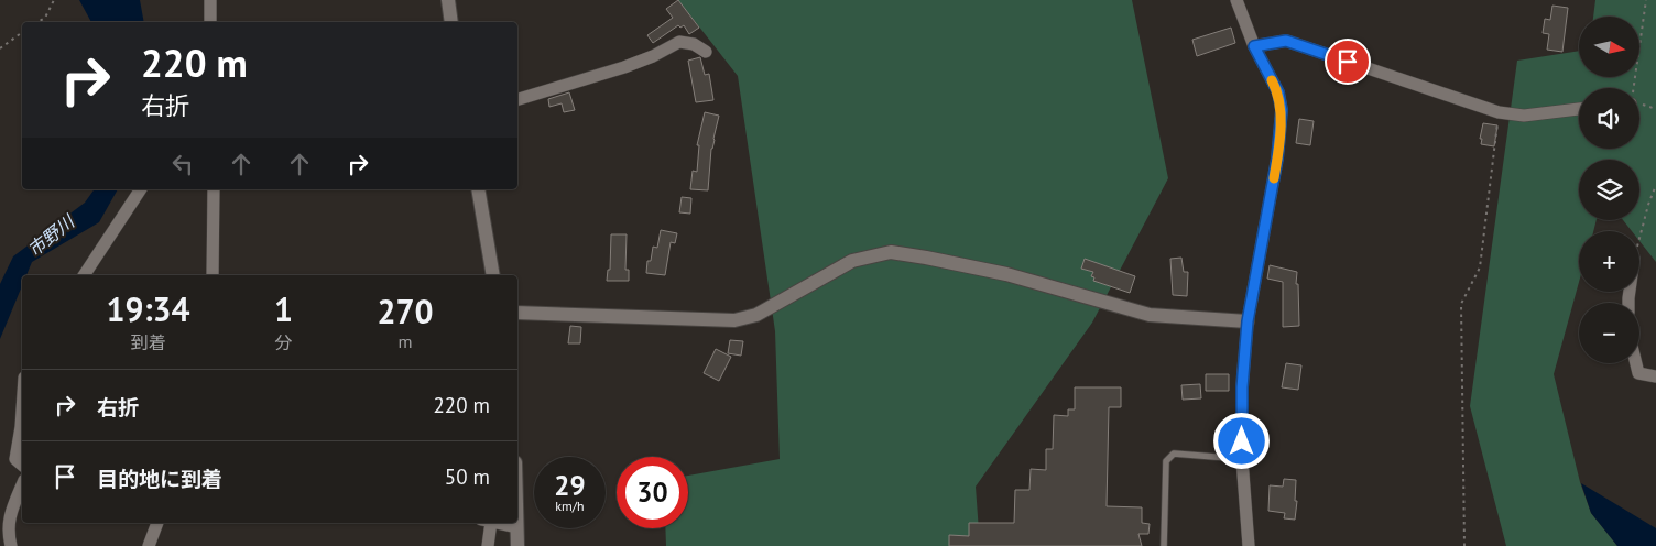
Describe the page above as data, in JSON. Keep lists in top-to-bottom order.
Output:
{
  "water": ["市野川"],
  "north": "right",
  "page": {
    "map_buttons": ["+", "−"],
    "turn": ["220 m", "右折"],
    "eta": [
      "19:34",
      "到着",
      "1",
      "分",
      "270",
      "m"
    ],
    "list": [
      {
        "name": "右折",
        "value": "220 m"
      },
      {
        "name": "目的地に到着",
        "value": "50 m"
      }
    ],
    "speed": "29 km/h",
    "limit": "30"
  }
}
